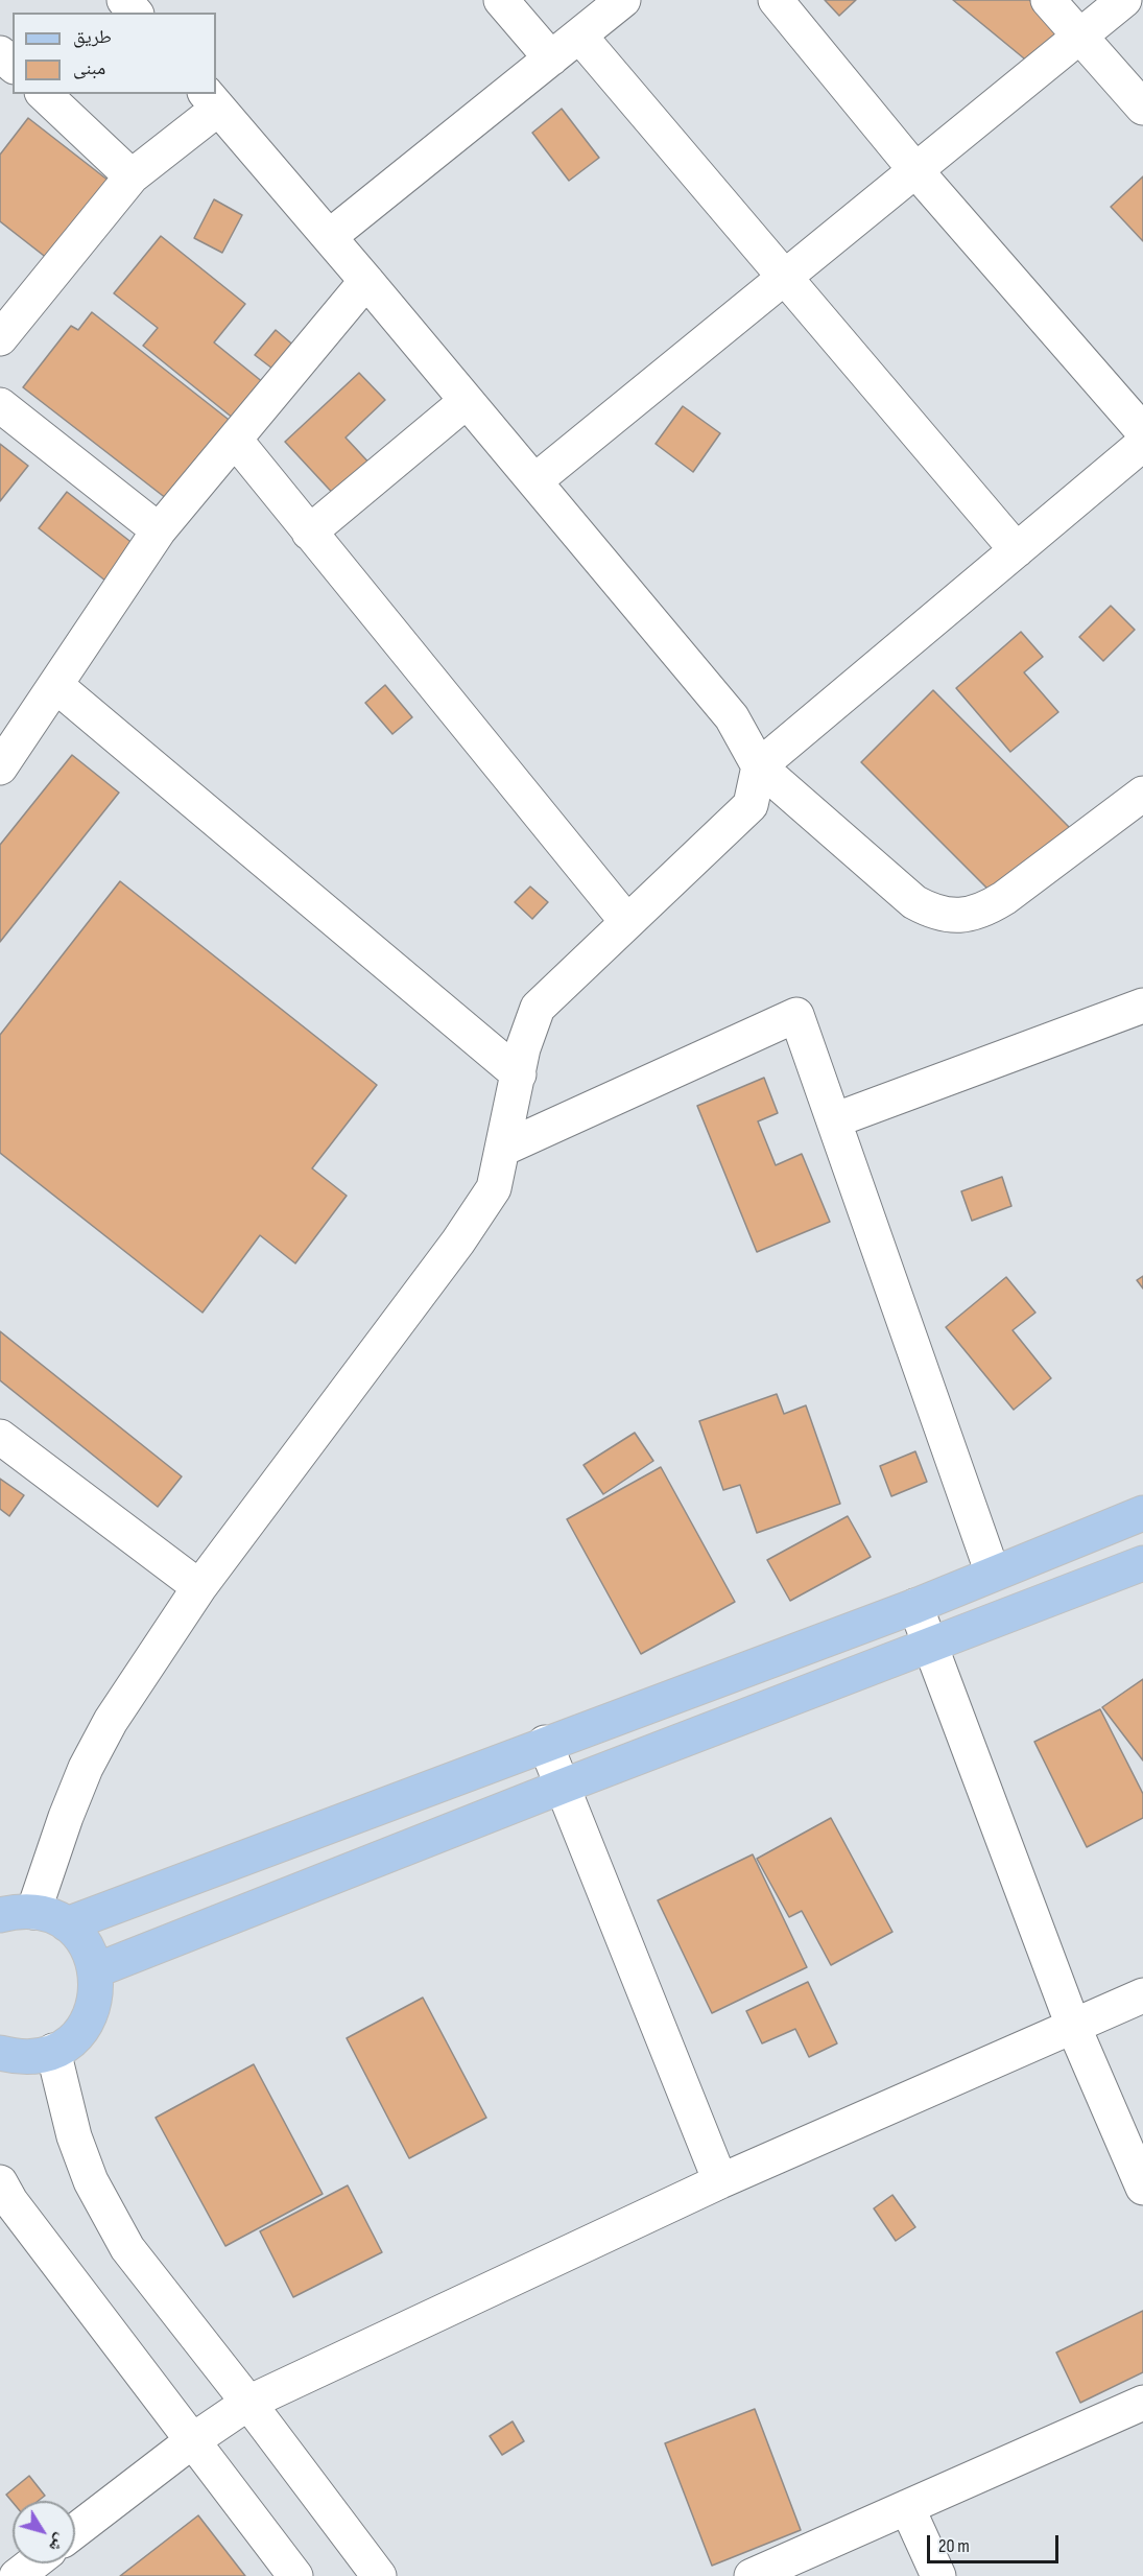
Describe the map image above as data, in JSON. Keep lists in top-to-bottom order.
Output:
{
  "legend": ["طريق", "مبنى"],
  "scale_bar": "20 m",
  "north": "bottom right"
}
